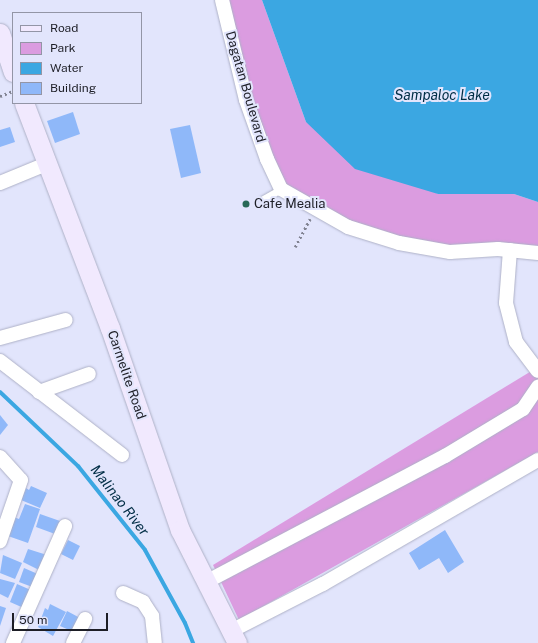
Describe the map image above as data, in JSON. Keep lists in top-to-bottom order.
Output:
{
  "streets": {
    "street": ["Dagatan Boulevard", "Carmelite Road"]
  },
  "water": ["Sampaloc Lake", "Malinao River"],
  "places": ["Cafe Mealia"],
  "legend": [
    "Road",
    "Park",
    "Water",
    "Building"
  ],
  "scale_bar": "50 m"
}
